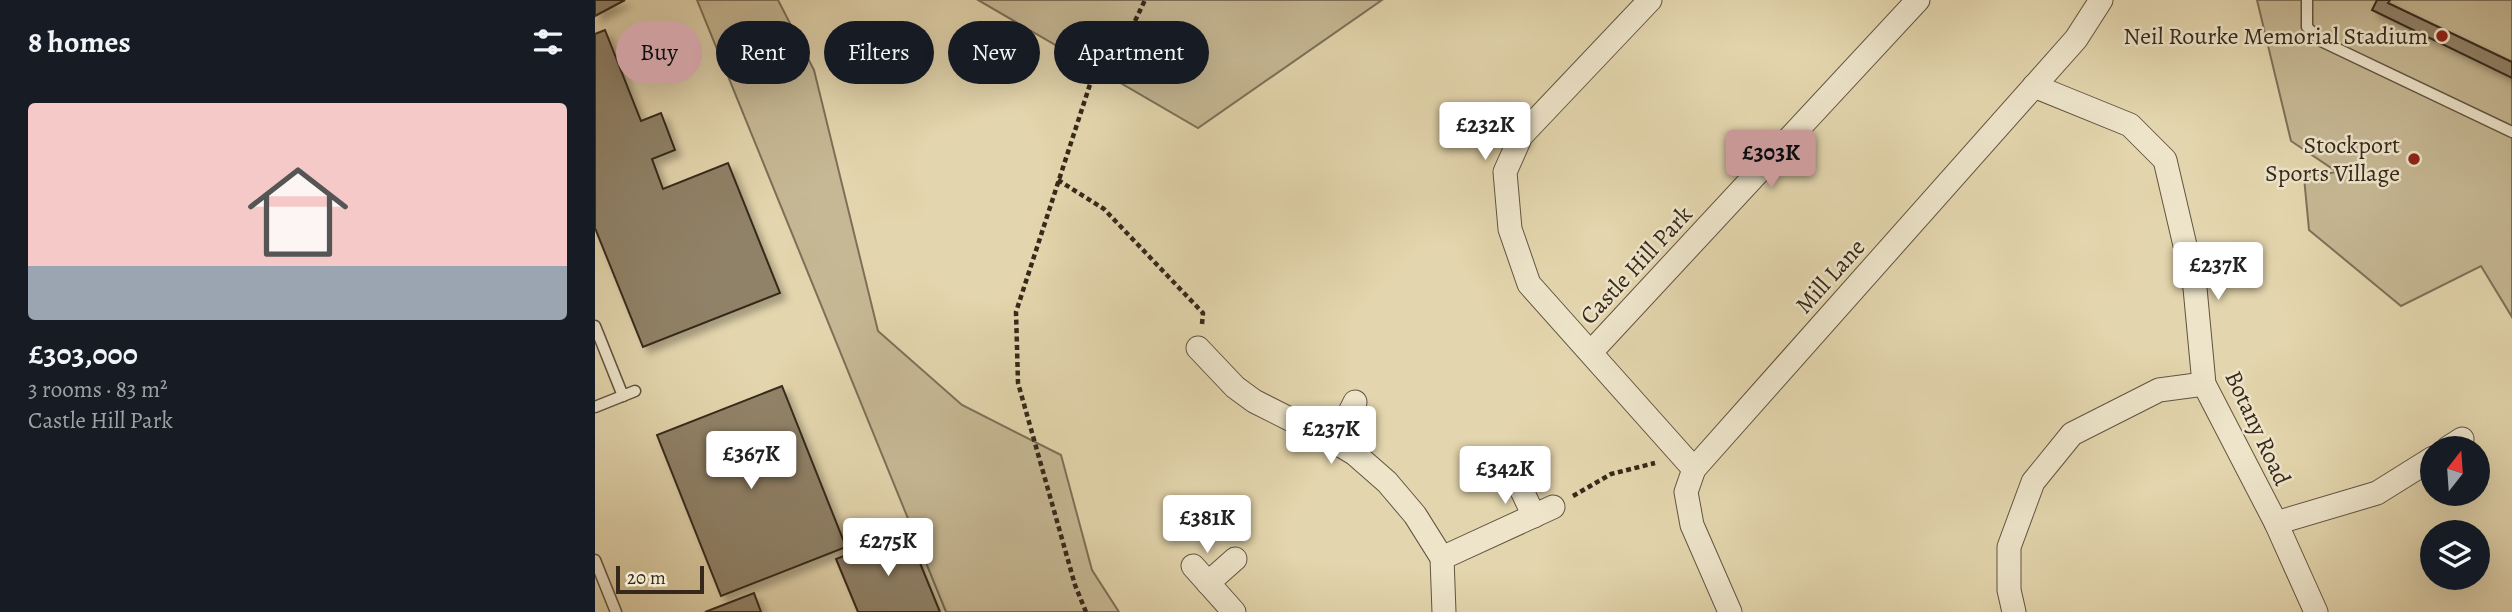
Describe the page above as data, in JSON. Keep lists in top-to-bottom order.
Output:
{
  "streets": {
    "street": ["Castle Hill Park", "Mill Lane", "Botany Road"]
  },
  "crossings": [
    ["Castle Hill Park", "Mill Lane"],
    ["Mill Lane", "Botany Road"]
  ],
  "places": ["Neil Rourke Memorial Stadium", "Stockport Sports Village"],
  "scale_bar": "20 m",
  "north": "top",
  "page": {
    "heading": "8 homes",
    "chip": [
      "Buy",
      "Rent",
      "Filters",
      "New",
      "Apartment"
    ],
    "list": [
      {
        "name": "£303,000",
        "note": "3 rooms · 83 m² · Castle Hill Park"
      }
    ],
    "price": [
      "£232K",
      "£303K",
      "£237K",
      "£237K",
      "£367K",
      "£342K",
      "£381K",
      "£275K"
    ],
    "scale": "20 m"
  }
}
